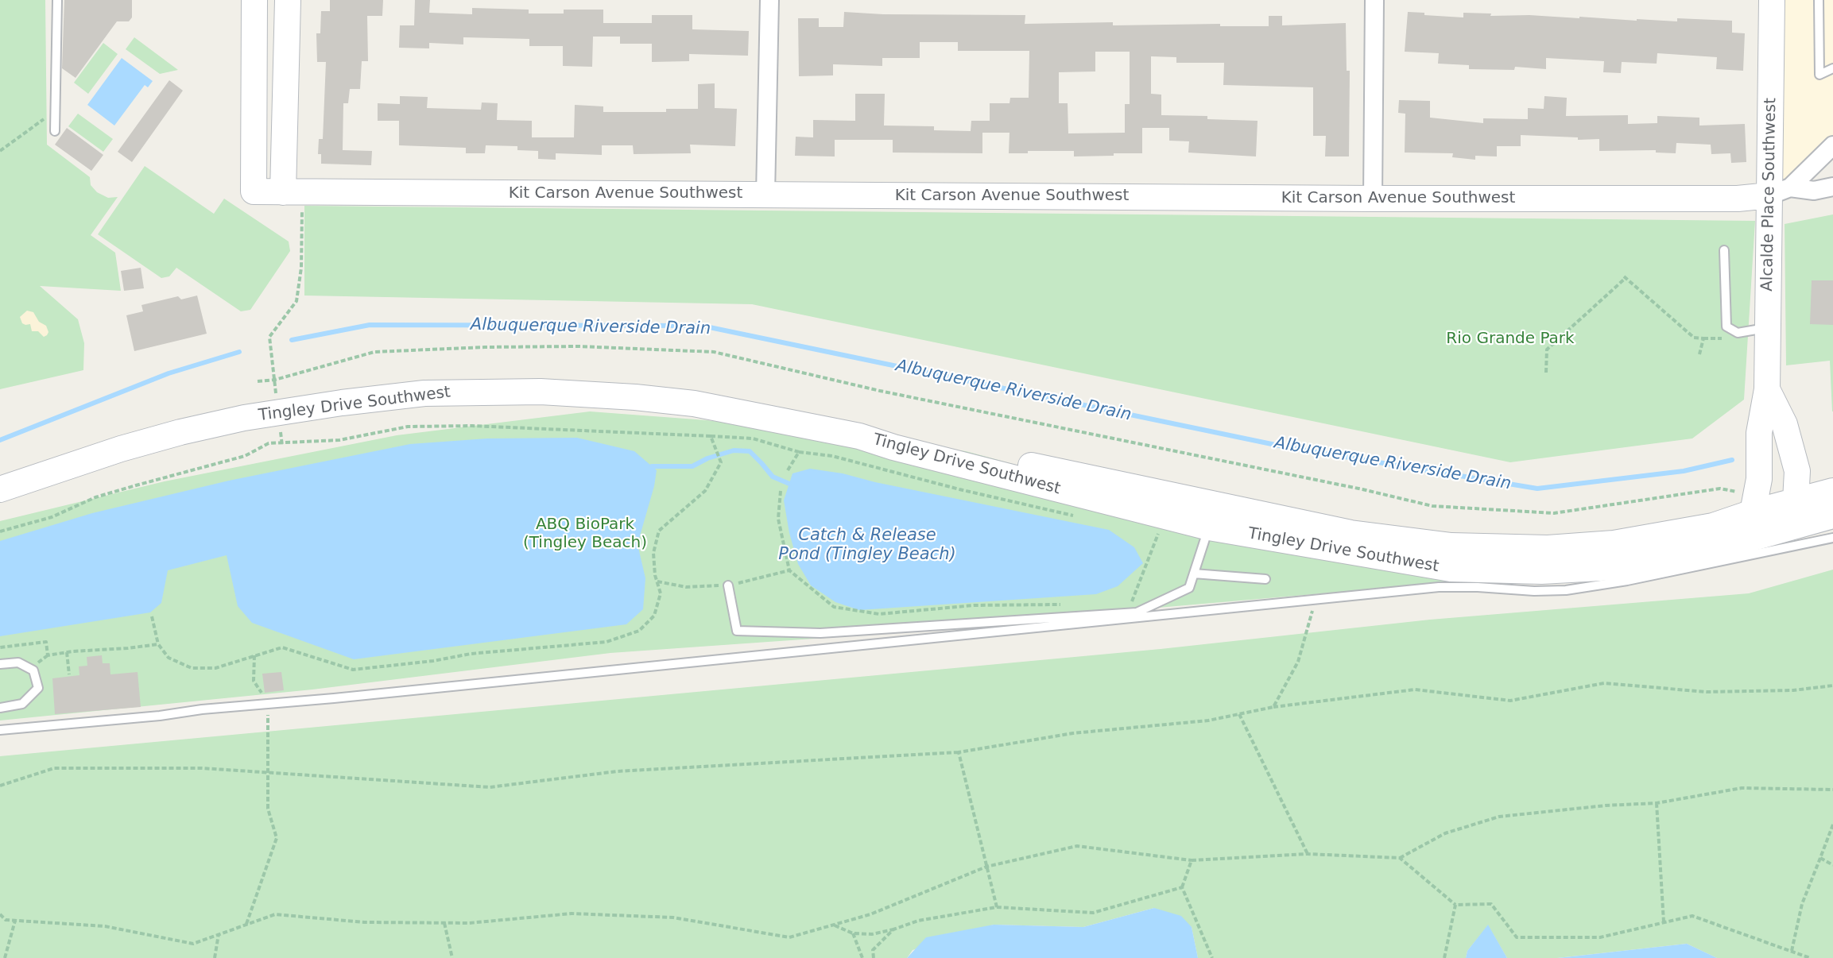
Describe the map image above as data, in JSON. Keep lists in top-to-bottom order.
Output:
{
  "streets": {
    "street": ["Kit Carson Avenue Southwest", "Alcalde Place Southwest", "Tingley Drive Southwest"]
  },
  "crossings": [
    ["Kit Carson Avenue Southwest", "Alcalde Place Southwest"],
    ["Alcalde Place Southwest", "Tingley Drive Southwest"]
  ],
  "water": ["Albuquerque Riverside Drain", "Catch & Release Pond (Tingley Beach)"],
  "parks": ["Rio Grande Park", "ABQ BioPark (Tingley Beach)"]
}
